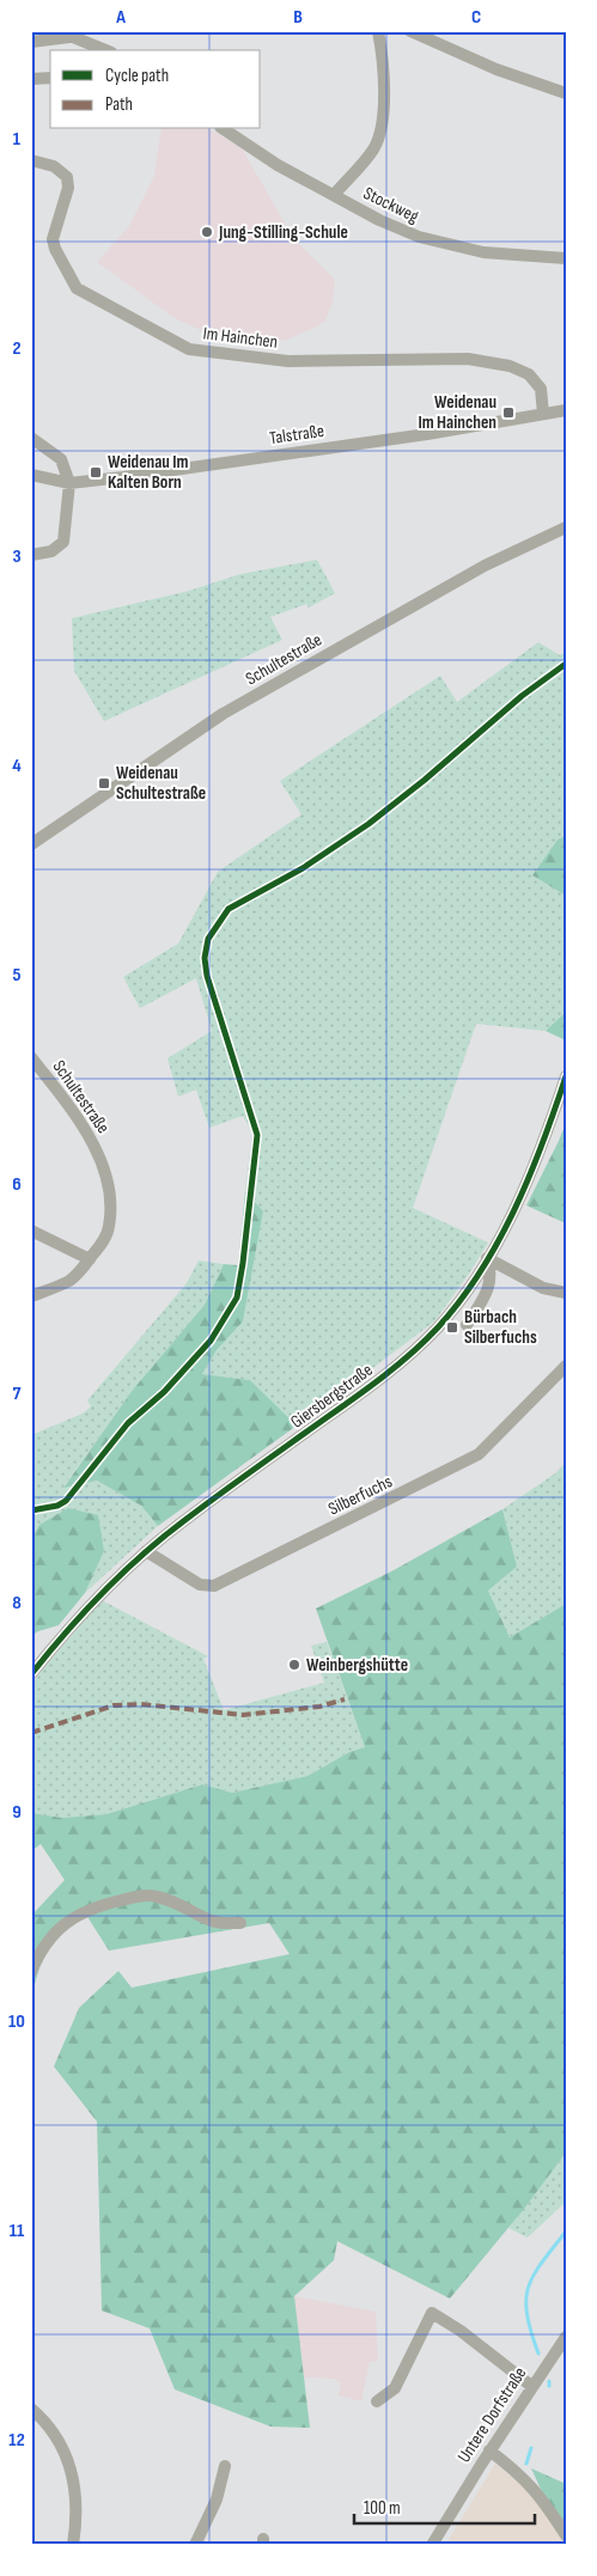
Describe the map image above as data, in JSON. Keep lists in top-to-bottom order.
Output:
{
  "streets": {
    "street": [
      "Stockweg",
      "Im Hainchen",
      "Talstraße",
      "Schultestraße",
      "Giersbergstraße",
      "Silberfuchs",
      "Untere Dorfstraße"
    ]
  },
  "crossings": [
    ["Im Hainchen", "Talstraße"],
    ["Giersbergstraße", "Silberfuchs"]
  ],
  "places": {
    "other": ["Jung-Stilling-Schule", "Weinbergshütte"],
    "transit": [
      "Weidenau Im Hainchen",
      "Weidenau Im Kalten Born",
      "Weidenau Schultestraße",
      "Bürbach Silberfuchs"
    ]
  },
  "legend": ["Cycle path", "Path"],
  "scale_bar": "100 m",
  "grid": {
    "columns": ["A", "B", "C"],
    "rows": [
      "1",
      "2",
      "3",
      "4",
      "5",
      "6",
      "7",
      "8",
      "9",
      "10",
      "11",
      "12"
    ]
  }
}
